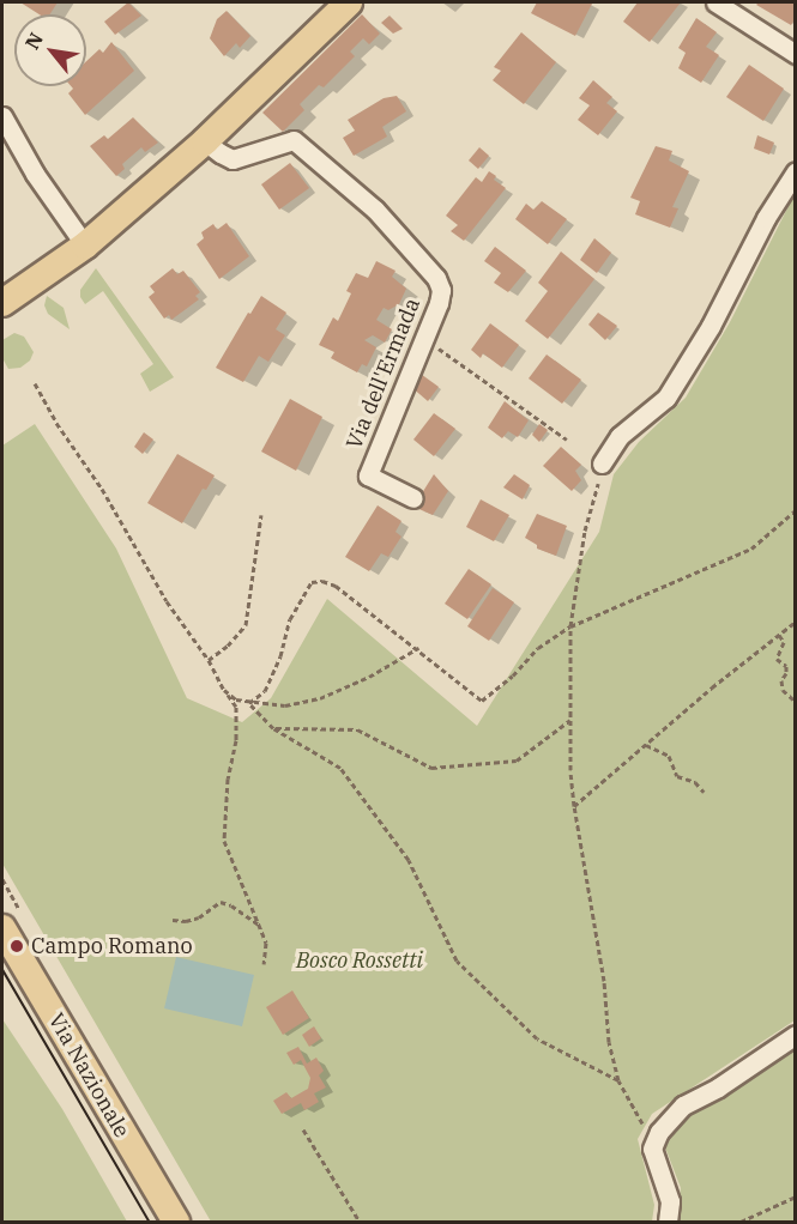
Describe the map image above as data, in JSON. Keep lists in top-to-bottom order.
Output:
{
  "streets": {
    "main road": ["Via Nazionale"],
    "street": ["Via dell'Ermada"]
  },
  "parks": ["Bosco Rossetti"],
  "places": ["Campo Romano"],
  "north": "top left"
}
